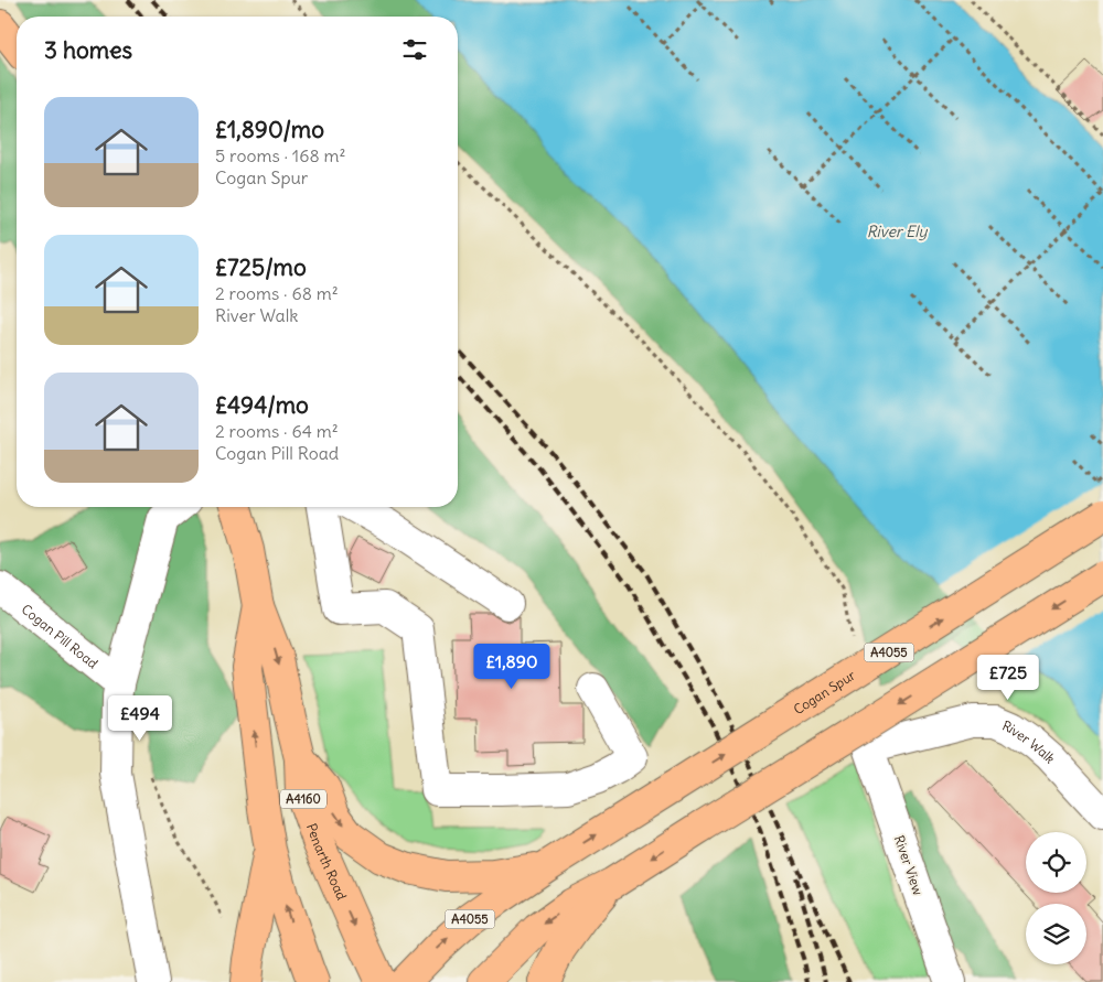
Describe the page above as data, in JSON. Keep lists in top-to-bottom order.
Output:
{
  "streets": {
    "main road": [
      "A4055",
      "Cogan Spur",
      "A4160",
      "Penarth Road"
    ],
    "street": ["Cogan Pill Road", "River Walk", "River View"]
  },
  "crossings": [
    ["A4055", "Cogan Spur"],
    ["River Walk", "River View"]
  ],
  "water": ["River Ely"],
  "page": {
    "heading": "3 homes",
    "list": [
      {
        "name": "£1,890/mo",
        "note": "5 rooms · 168 m² · Cogan Spur"
      },
      {
        "name": "£725/mo",
        "note": "2 rooms · 68 m² · River Walk"
      },
      {
        "name": "£494/mo",
        "note": "2 rooms · 64 m² · Cogan Pill Road"
      }
    ],
    "price": ["£1,890", "£725", "£494"]
  }
}
